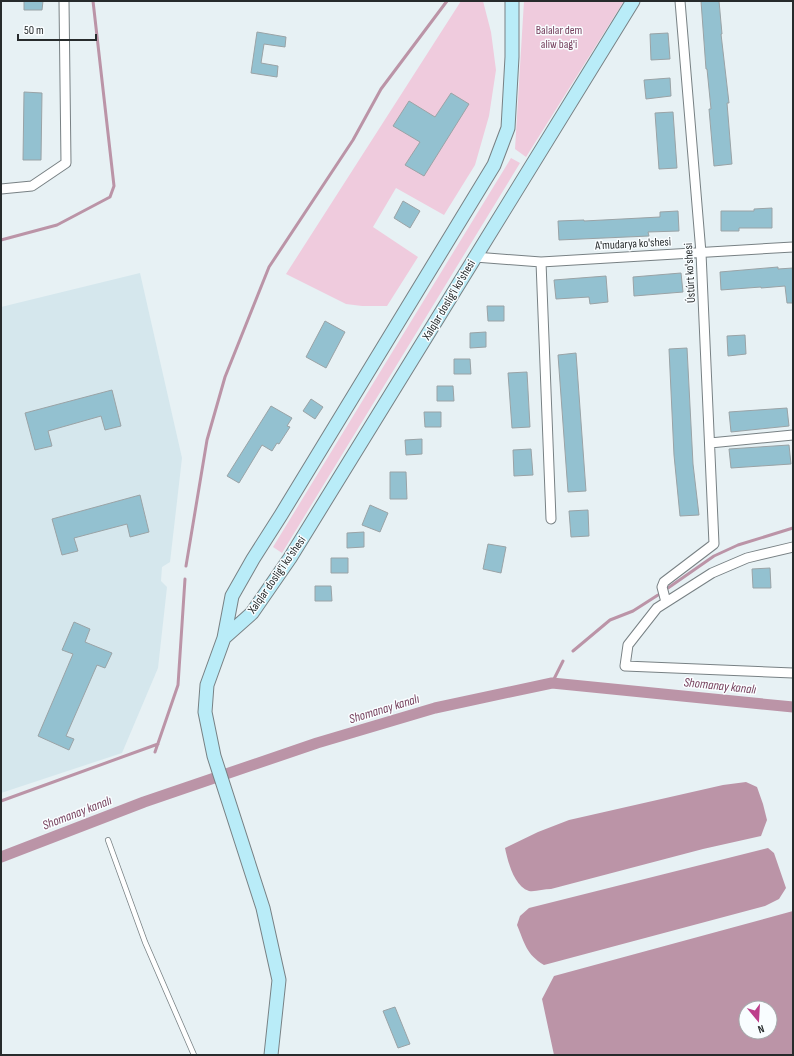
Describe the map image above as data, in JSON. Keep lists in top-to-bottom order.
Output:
{
  "streets": {
    "main road": ["Xalqlar doslig'i ko'shesi"],
    "street": ["A'mudarya ko'shesi", "Ústúrt ko'shesi"]
  },
  "crossings": [
    ["A'mudarya ko'shesi", "Ústúrt ko'shesi"],
    ["A'mudarya ko'shesi", "Xalqlar doslig'i ko'shesi"]
  ],
  "water": ["Shomanay kanalı"],
  "parks": ["Balalar dem aliw bag'i"],
  "scale_bar": "50 m",
  "north": "bottom"
}
